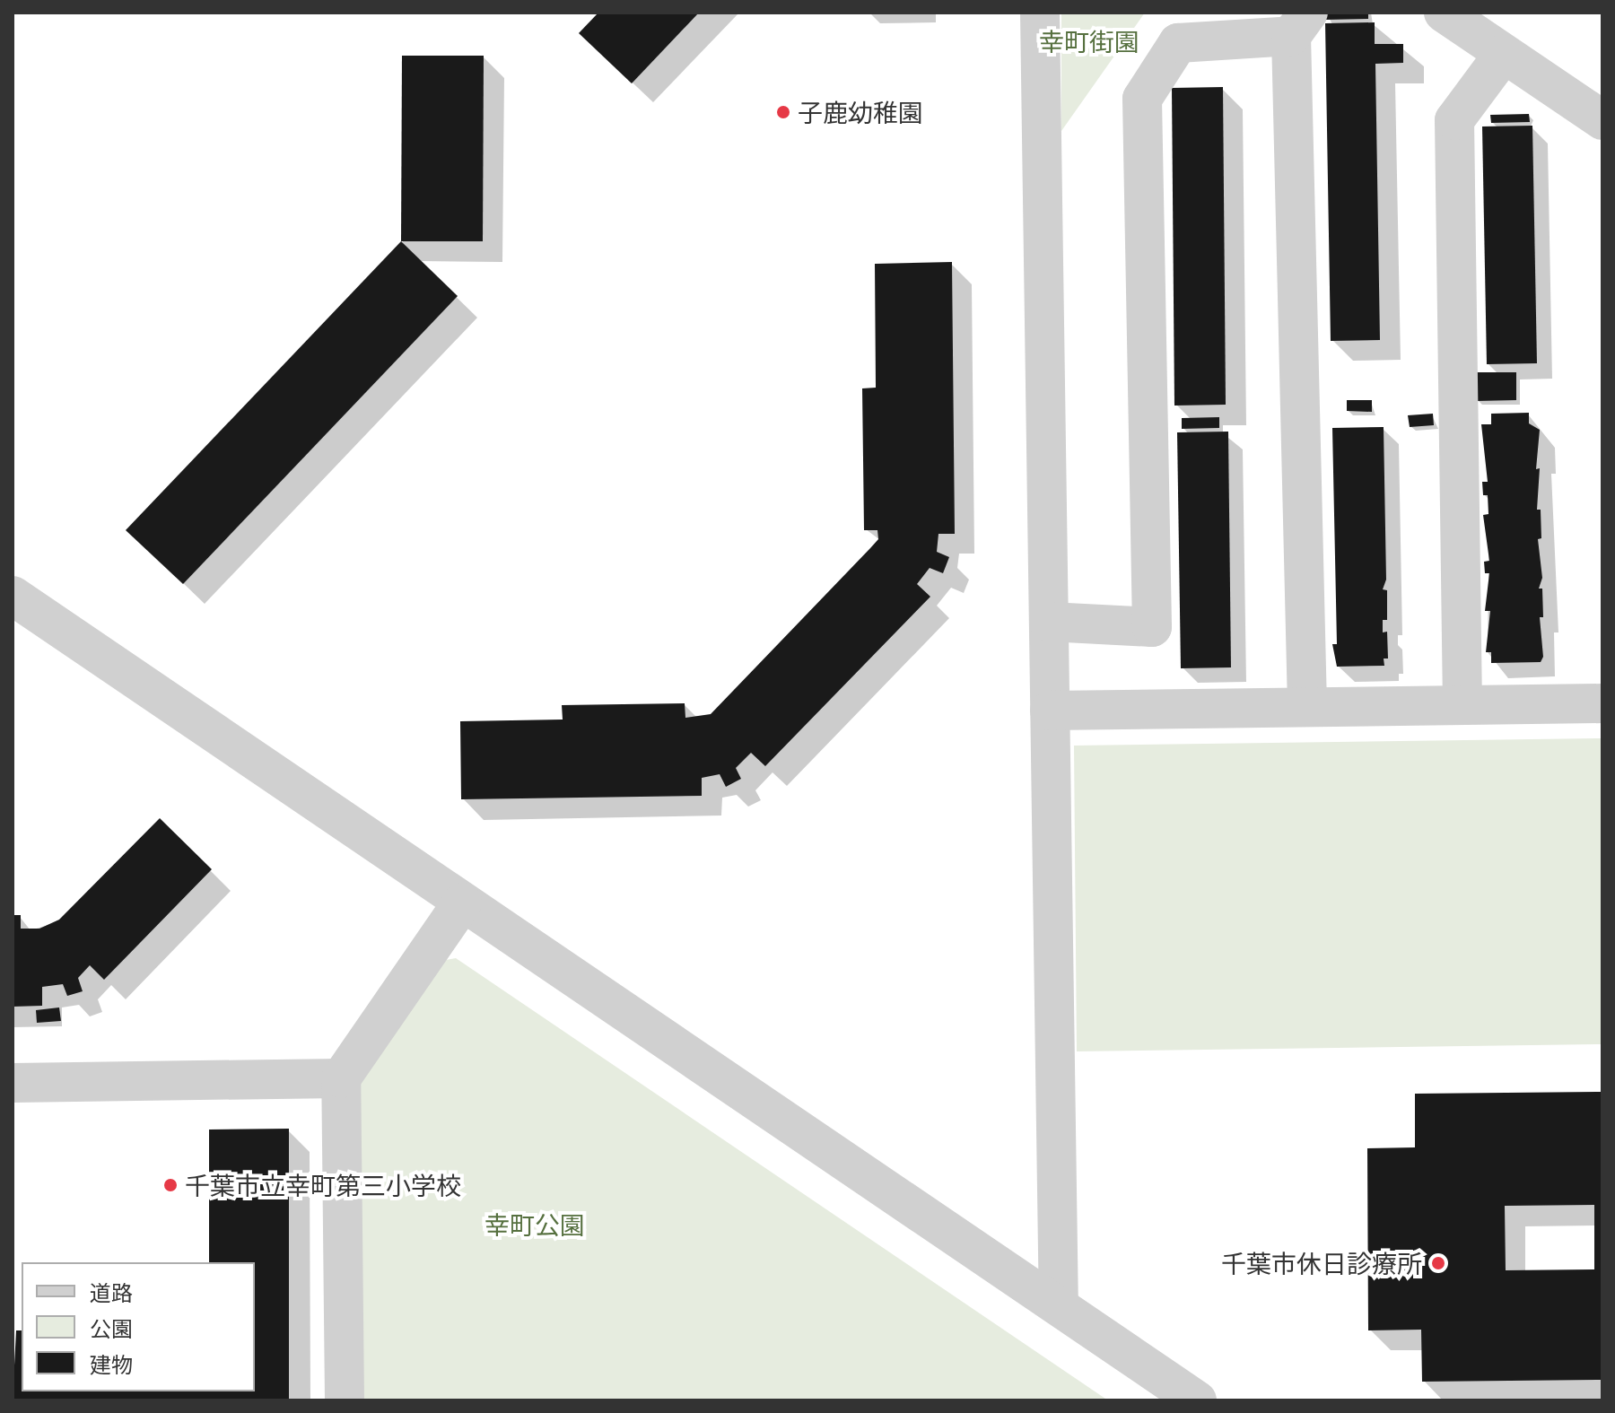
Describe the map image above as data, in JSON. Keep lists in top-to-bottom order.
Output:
{
  "parks": ["幸町街園", "幸町公園"],
  "places": ["子鹿幼稚園", "千葉市立幸町第三小学校", "千葉市休日診療所"],
  "legend": ["道路", "公園", "建物"]
}
